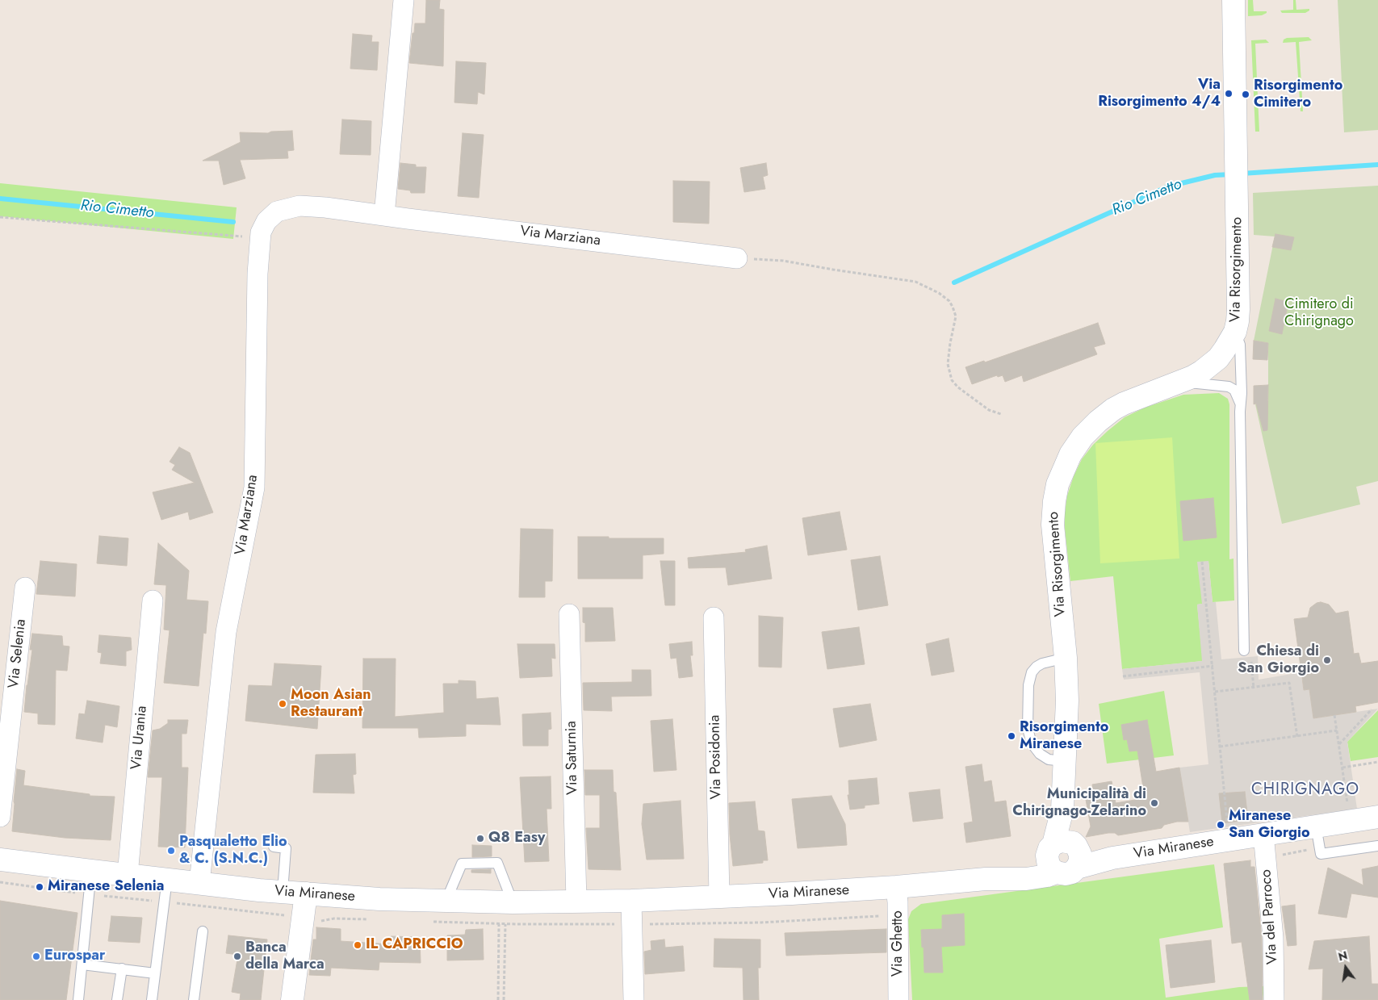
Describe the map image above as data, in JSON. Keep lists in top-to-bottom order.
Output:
{
  "streets": {
    "street": [
      "Via Marziana",
      "Via Risorgimento",
      "Via Selenia",
      "Via Urania",
      "Via Posidonia",
      "Via Saturnia",
      "Via Miranese",
      "Via del Parroco",
      "Via Ghetto"
    ]
  },
  "crossings": [
    ["Via Marziana", "Via Miranese"],
    ["Via Risorgimento", "Via Miranese"],
    ["Via Urania", "Via Miranese"],
    ["Via Posidonia", "Via Miranese"],
    ["Via Saturnia", "Via Miranese"],
    ["Via Miranese", "Via del Parroco"],
    ["Via Miranese", "Via Ghetto"]
  ],
  "districts": ["CHIRIGNAGO"],
  "water": ["Rio Cimetto"],
  "parks": ["Cimitero di Chirignago"],
  "places": [
    "Via Risorgimento 4/4",
    "Risorgimento Cimitero",
    "Chiesa di San Giorgio",
    "Moon Asian Restaurant",
    "Risorgimento Miranese",
    "Municipalità di Chirignago-Zelarino",
    "Miranese San Giorgio",
    "Q8 Easy",
    "Pasqualetto Elio & C. (S.N.C.)",
    "Miranese Selenia",
    "IL CAPRICCIO",
    "Eurospar",
    "Banca della Marca"
  ],
  "north": "top"
}
